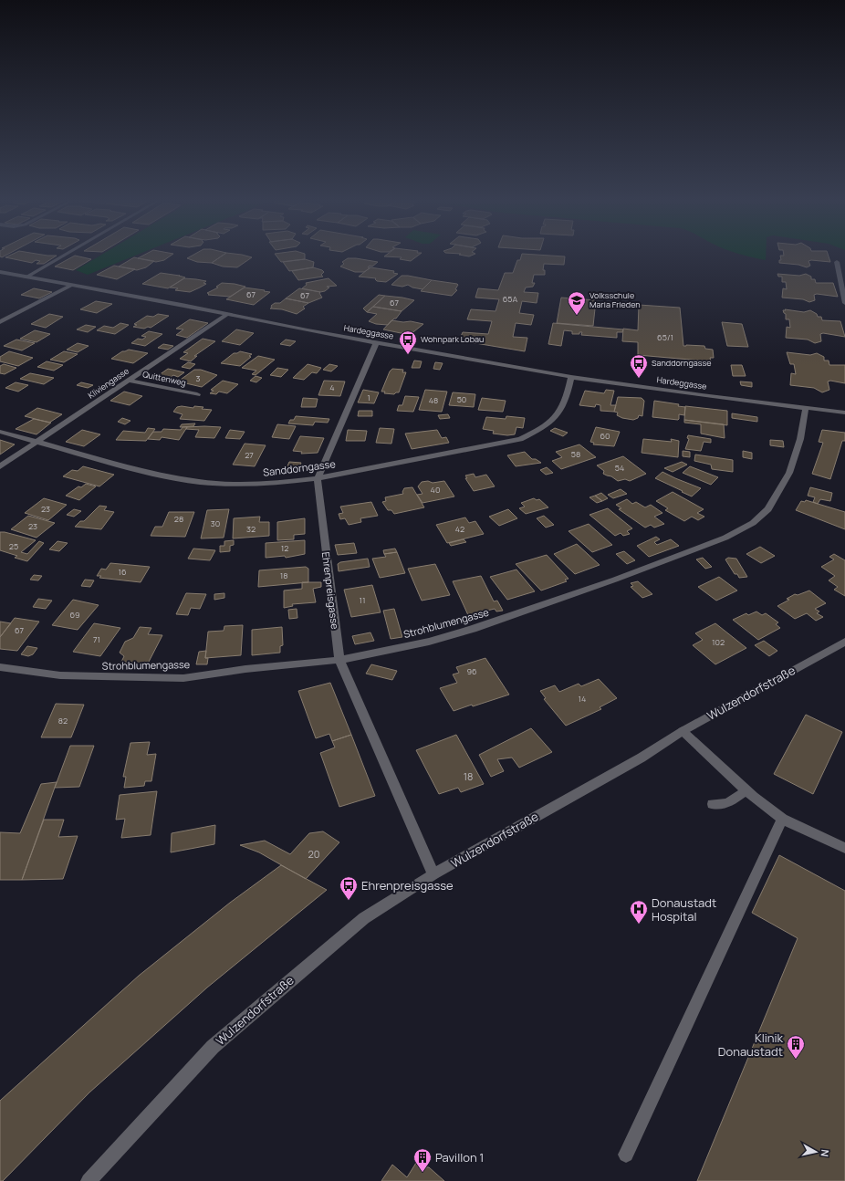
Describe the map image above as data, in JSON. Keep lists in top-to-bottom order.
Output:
{
  "streets": {
    "street": [
      "Hardeggasse",
      "Quittenweg",
      "Kliviengasse",
      "Sanddorngasse",
      "Ehrenpreisgasse",
      "Strohblumengasse",
      "Wulzendorfstraße"
    ]
  },
  "crossings": [
    ["Hardeggasse", "Kliviengasse"],
    ["Hardeggasse", "Sanddorngasse"],
    ["Hardeggasse", "Strohblumengasse"],
    ["Quittenweg", "Kliviengasse"],
    ["Kliviengasse", "Sanddorngasse"],
    ["Sanddorngasse", "Ehrenpreisgasse"],
    ["Ehrenpreisgasse", "Strohblumengasse"],
    ["Ehrenpreisgasse", "Wulzendorfstraße"]
  ],
  "places": {
    "school or university": ["Volksschule Maria Frieden"],
    "bus stop": ["Wohnpark Lobau", "Sanddorngasse", "Ehrenpreisgasse"],
    "hospital": ["Donaustadt Hospital"],
    "building": ["Klinik Donaustadt", "Pavillon 1"]
  },
  "house_numbers": [
    "67",
    "67",
    "65A",
    "67",
    "65/1",
    "3",
    "4",
    "1",
    "50",
    "48",
    "60",
    "58",
    "27",
    "54",
    "40",
    "23",
    "28",
    "30",
    "23",
    "32",
    "42",
    "25",
    "12",
    "16",
    "18",
    "11",
    "69",
    "67",
    "71",
    "102",
    "96",
    "14",
    "82",
    "18",
    "20"
  ],
  "north": "right"
}
